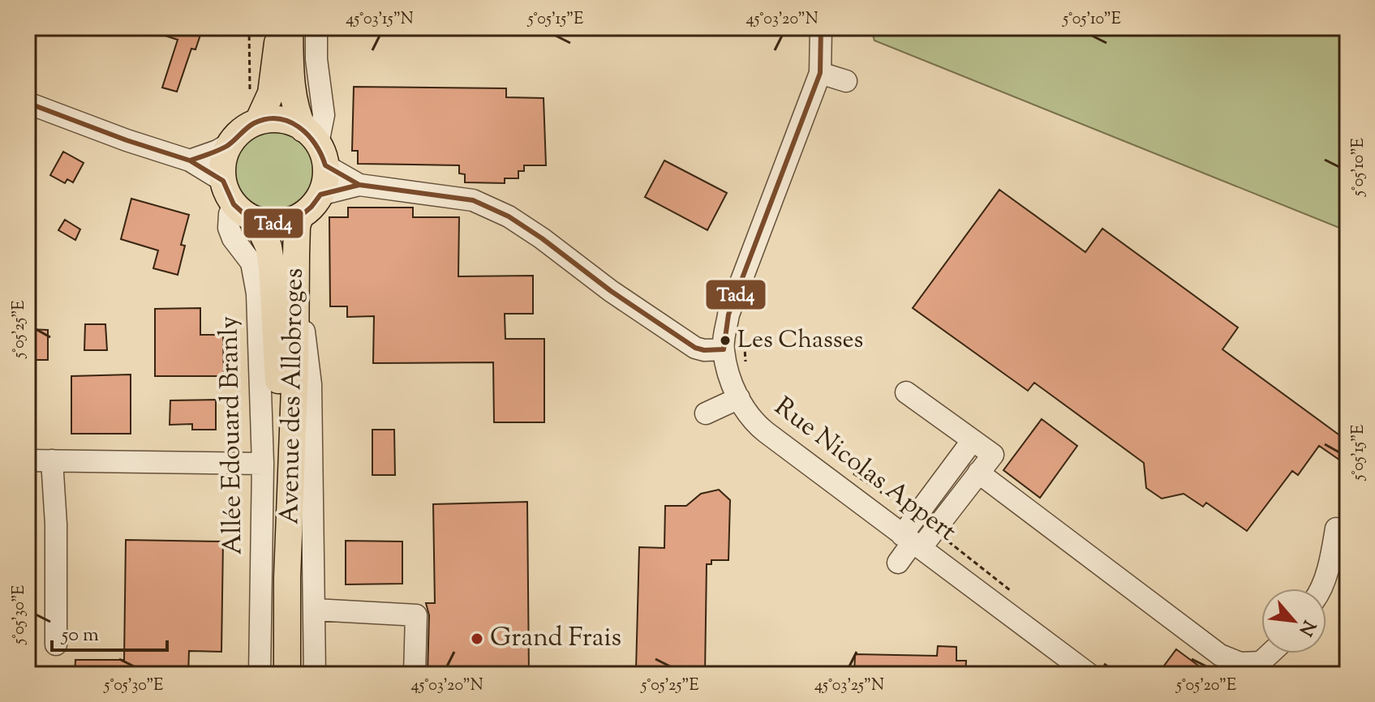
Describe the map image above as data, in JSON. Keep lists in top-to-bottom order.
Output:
{
  "streets": {
    "main road": ["Avenue des Allobroges"],
    "street": ["Allée Edouard Branly", "Rue Nicolas Appert"]
  },
  "crossings": [
    ["Avenue des Allobroges", "Allée Edouard Branly"]
  ],
  "places": ["Les Chasses", "Grand Frais"],
  "lines": ["transit line Tad4"],
  "scale_bar": "50 m",
  "north": "bottom right",
  "coordinates": [
    "45°03'15\"N",
    "5°05'15\"E",
    "45°03'20\"N",
    "5°05'10\"E",
    "5°05'25\"E",
    "5°05'30\"E",
    "45°03'25\"N",
    "5°05'20\"E"
  ]
}
